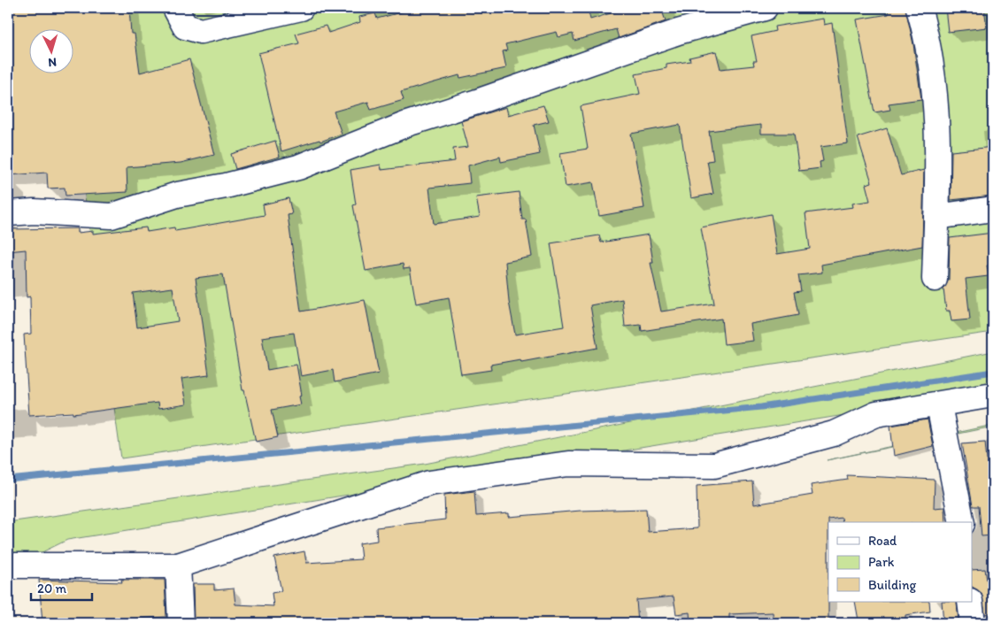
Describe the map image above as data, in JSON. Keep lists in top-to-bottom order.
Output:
{
  "legend": ["Road", "Park", "Building"],
  "scale_bar": "20 m",
  "north": "bottom"
}
